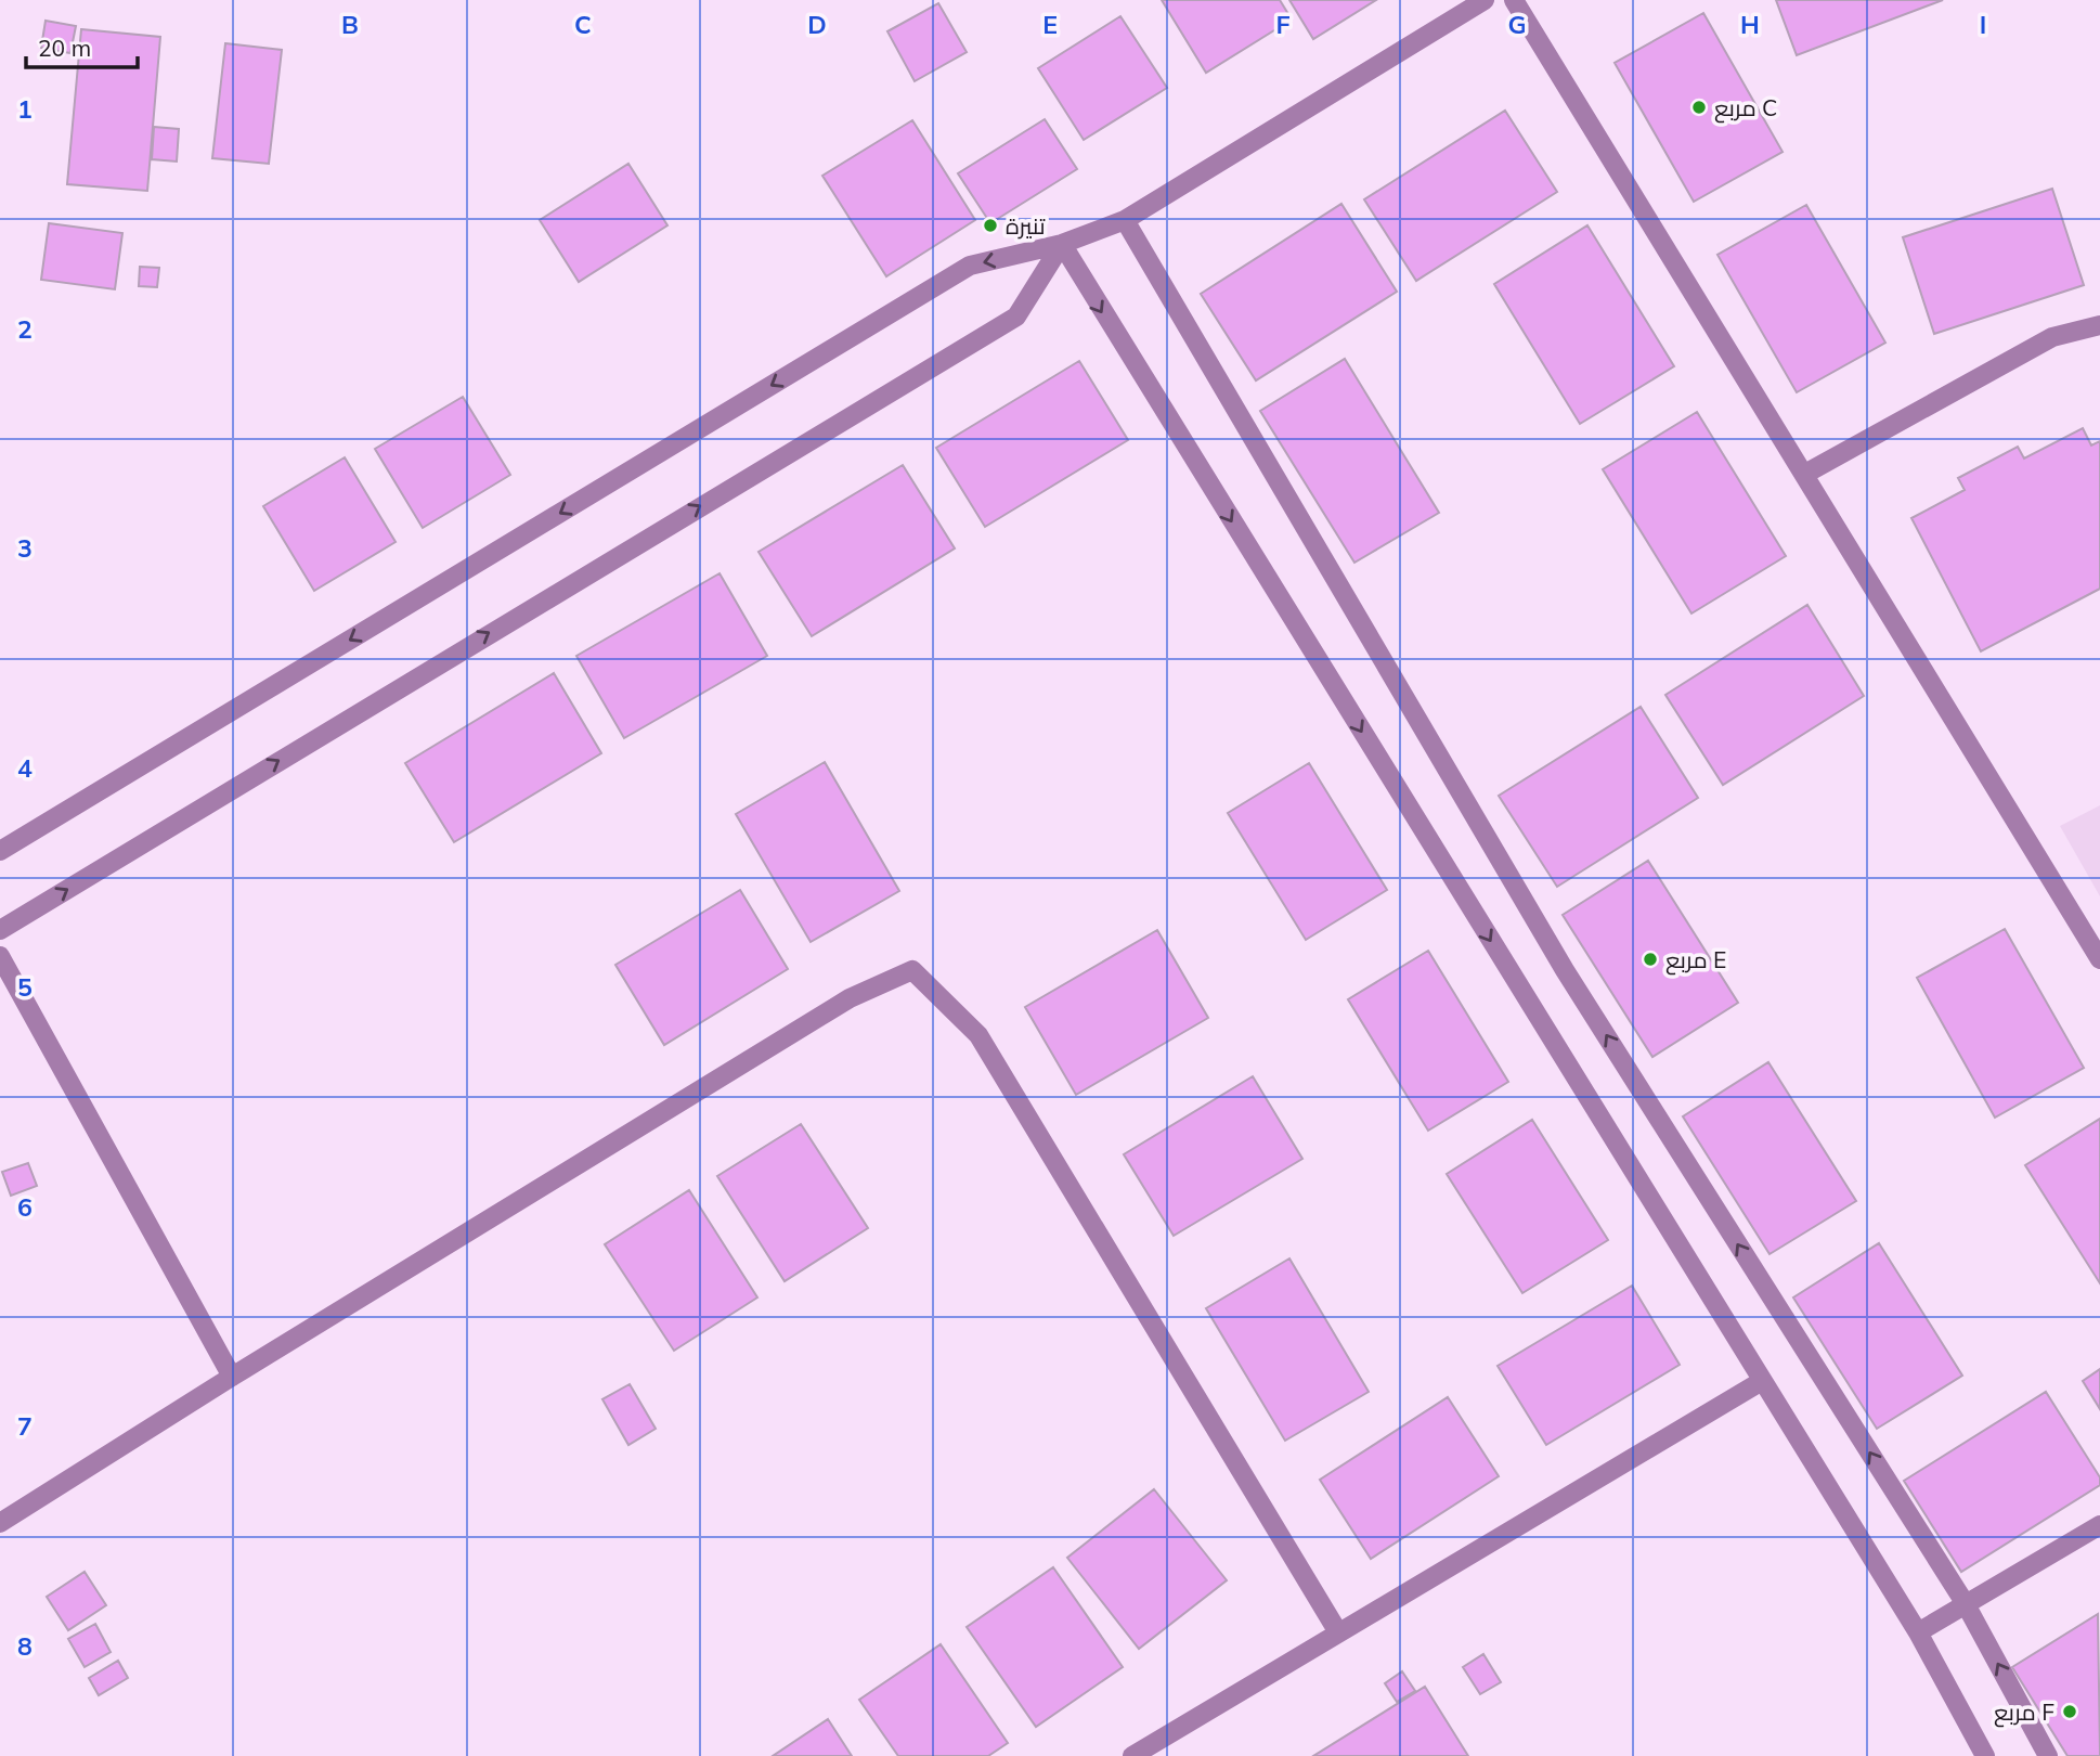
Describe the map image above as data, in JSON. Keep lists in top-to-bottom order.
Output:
{
  "places": [
    "مربع C",
    "تنيرة",
    "مربع E",
    "مربع F"
  ],
  "scale_bar": "20 m",
  "grid": {
    "columns": [
      "B",
      "C",
      "D",
      "E",
      "F",
      "G",
      "H",
      "I"
    ],
    "rows": [
      "1",
      "2",
      "3",
      "4",
      "5",
      "6",
      "7",
      "8"
    ]
  }
}
